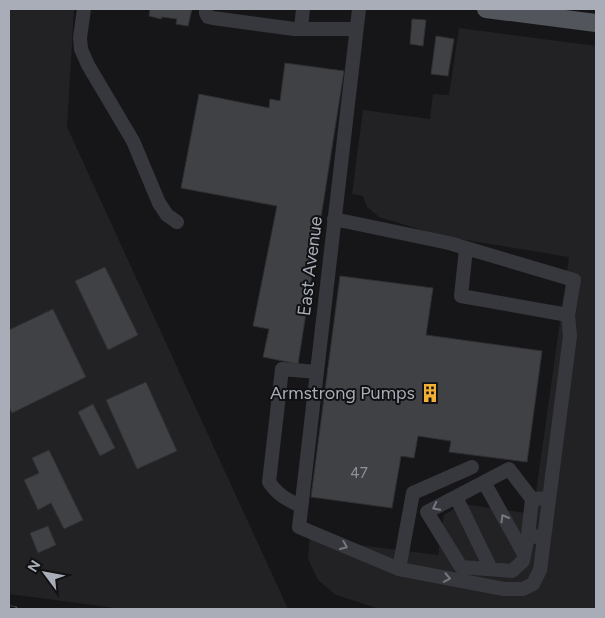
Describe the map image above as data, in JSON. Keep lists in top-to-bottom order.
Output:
{
  "streets": {
    "street": ["East Avenue"]
  },
  "places": {
    "building": ["Armstrong Pumps"]
  },
  "house_numbers": ["47"],
  "north": "top left"
}
